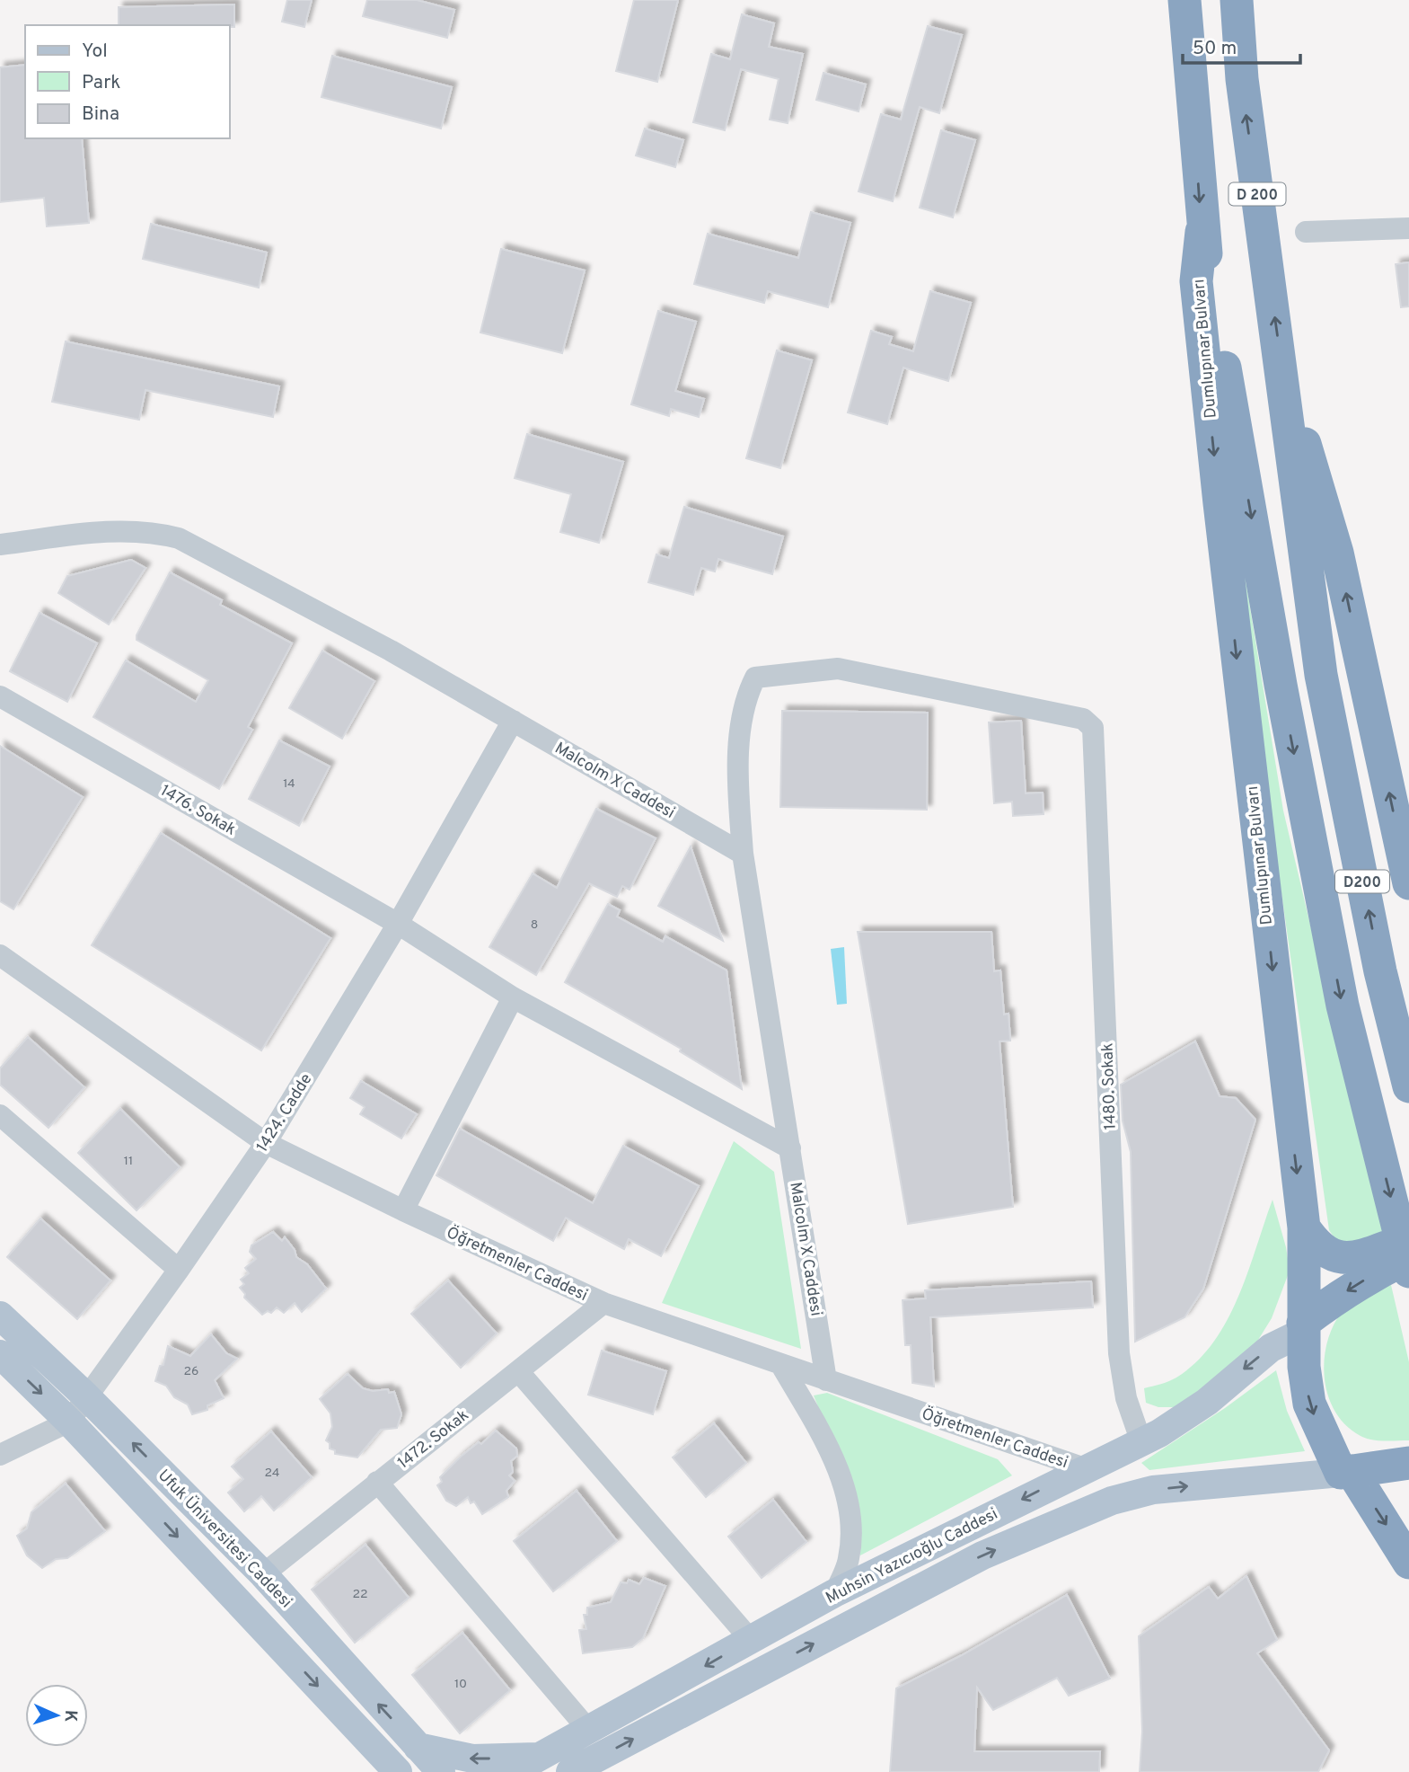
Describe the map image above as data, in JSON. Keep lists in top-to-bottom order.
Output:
{
  "streets": {
    "highway": ["D 200", "Dumlupınar Bulvarı", "D200"],
    "main road": ["Ufuk Üniversitesi Caddesi", "Muhsin Yazıcıoğlu Caddesi"],
    "street": [
      "Malcolm X Caddesi",
      "1476. Sokak",
      "1480. Sokak",
      "1424. Cadde",
      "Öğretmenler Caddesi",
      "1472. Sokak"
    ]
  },
  "crossings": [
    ["D 200", "D200"],
    ["Dumlupınar Bulvarı", "Muhsin Yazıcıoğlu Caddesi"],
    ["Malcolm X Caddesi", "1476. Sokak"],
    ["Malcolm X Caddesi", "1480. Sokak"],
    ["Malcolm X Caddesi", "1424. Cadde"],
    ["Malcolm X Caddesi", "Öğretmenler Caddesi"],
    ["1476. Sokak", "1424. Cadde"],
    ["1480. Sokak", "Muhsin Yazıcıoğlu Caddesi"],
    ["1424. Cadde", "Öğretmenler Caddesi"],
    ["1424. Cadde", "Ufuk Üniversitesi Caddesi"],
    ["Öğretmenler Caddesi", "1472. Sokak"],
    ["Öğretmenler Caddesi", "Muhsin Yazıcıoğlu Caddesi"],
    ["1472. Sokak", "Ufuk Üniversitesi Caddesi"]
  ],
  "house_numbers": [
    "14",
    "8",
    "11",
    "26",
    "24",
    "22",
    "10"
  ],
  "legend": ["Yol", "Park", "Bina"],
  "scale_bar": "50 m",
  "north": "right"
}
